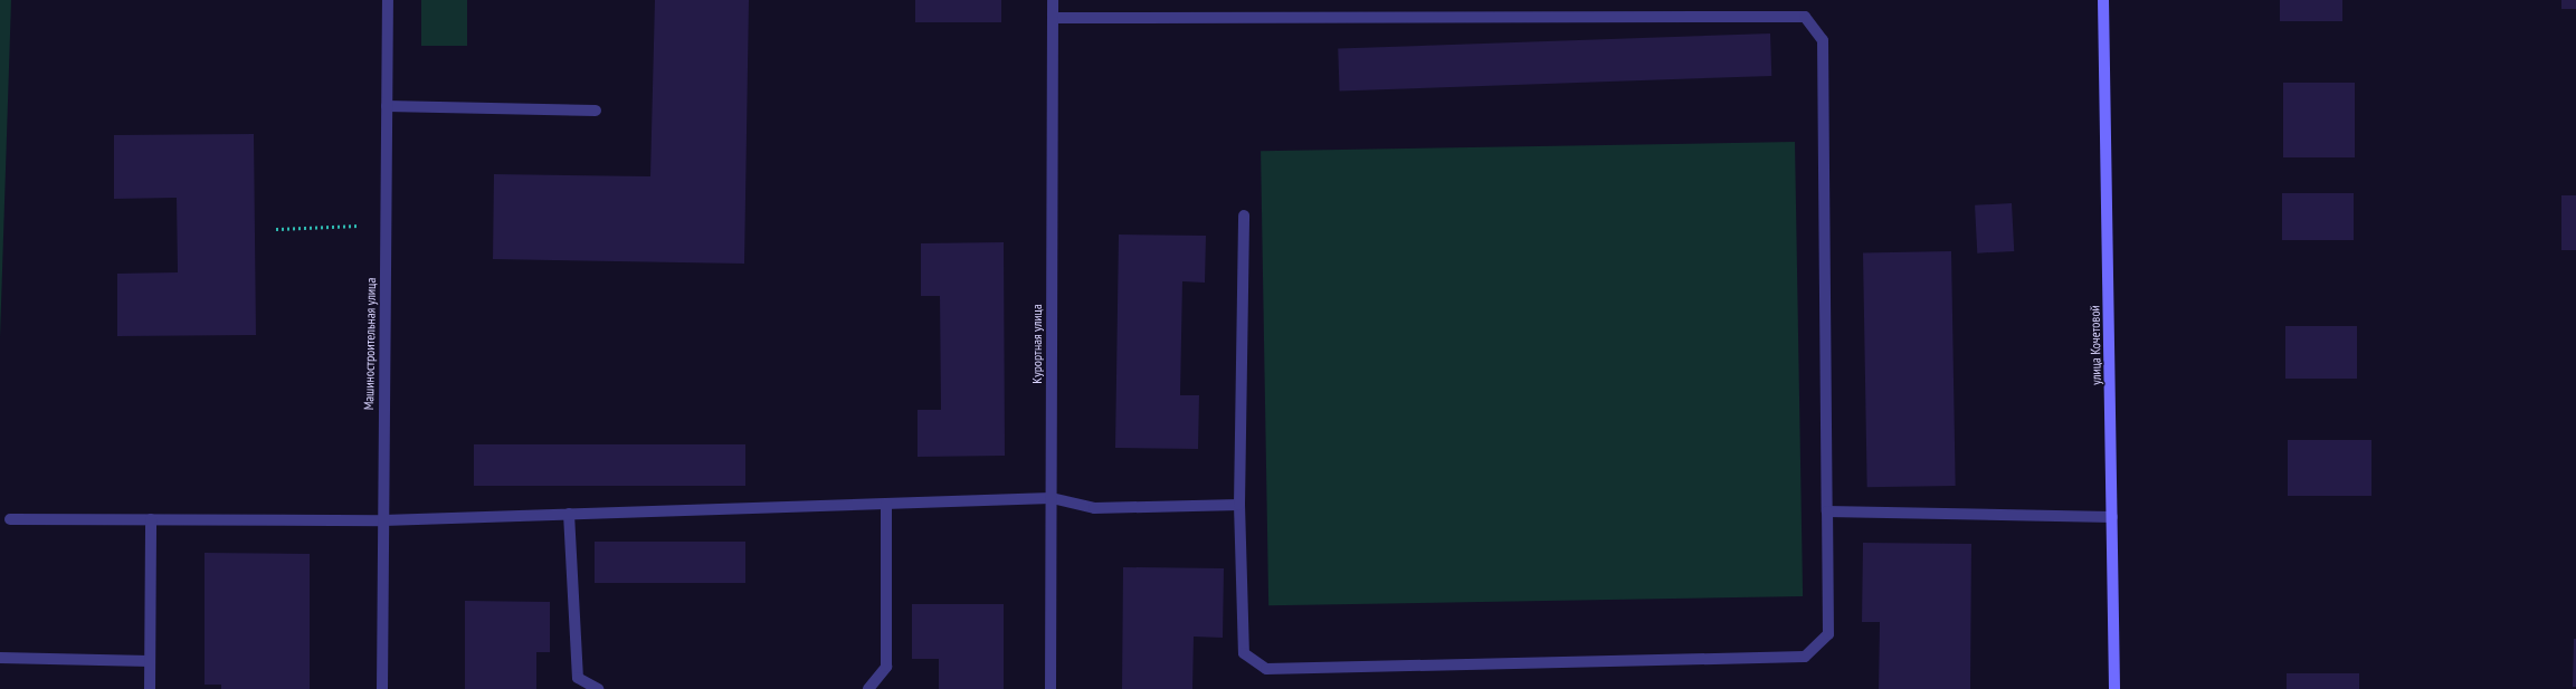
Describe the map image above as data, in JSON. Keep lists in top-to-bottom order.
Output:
{
  "streets": {
    "main road": ["улица Кочетовой"],
    "street": ["Машиностроительная улица", "Курортная улица"]
  }
}
